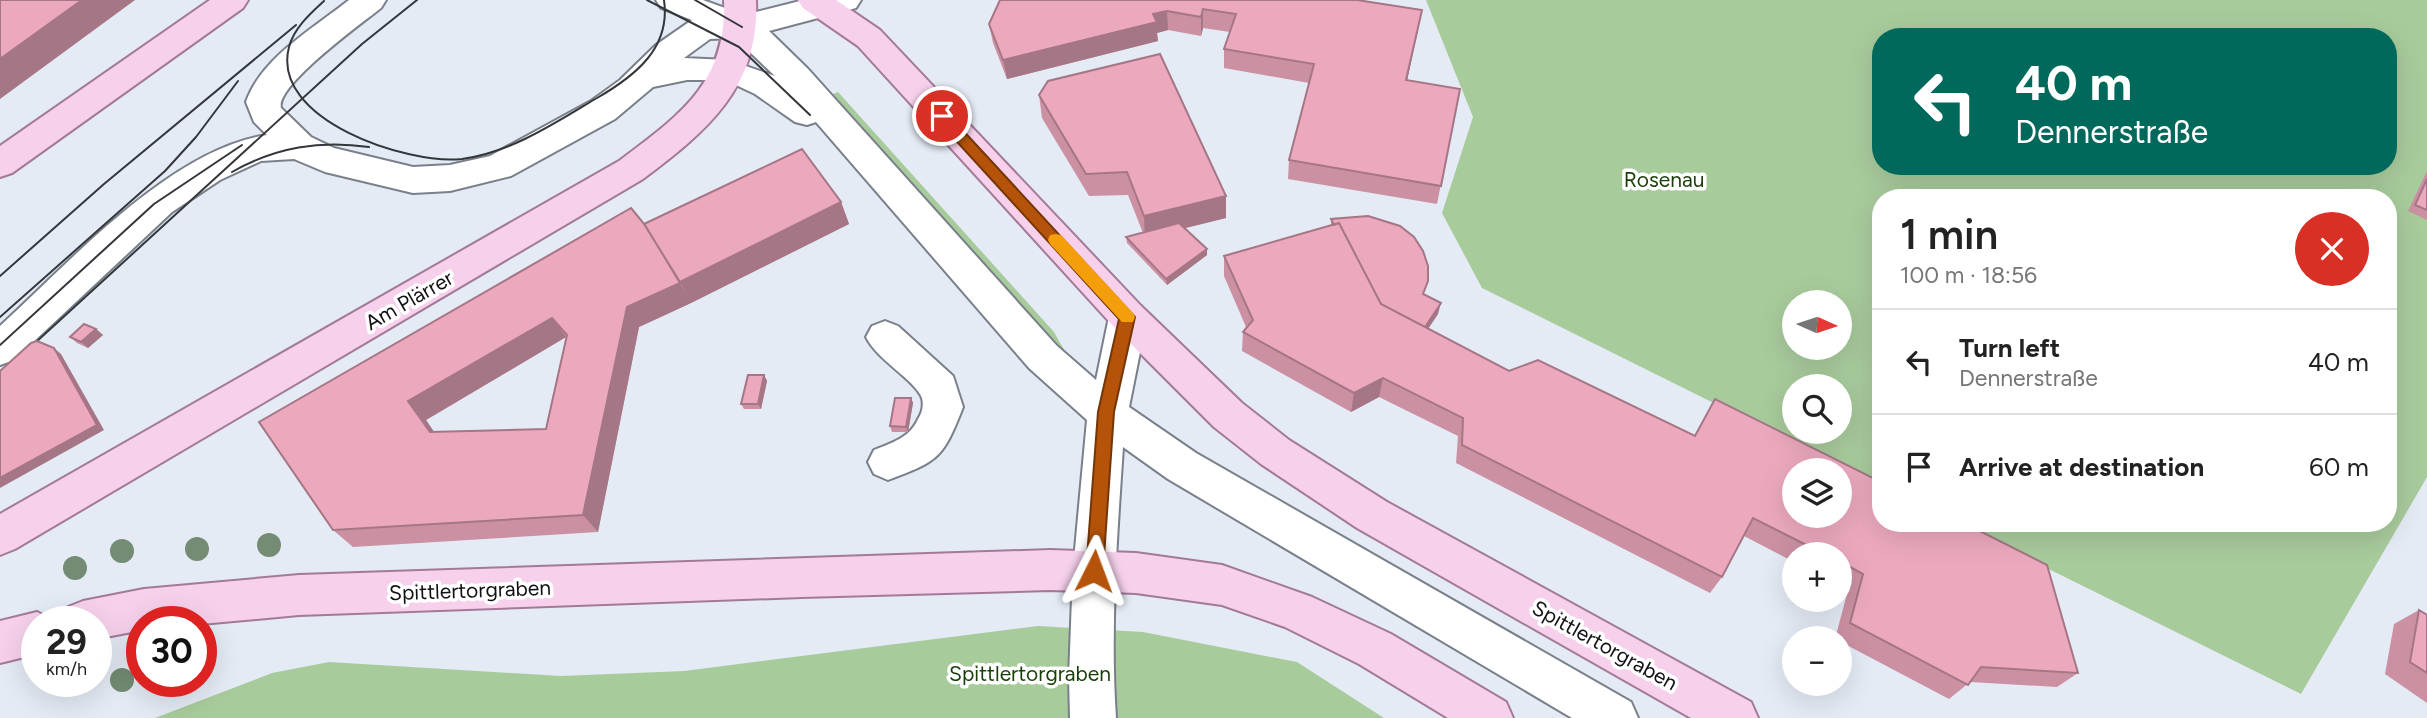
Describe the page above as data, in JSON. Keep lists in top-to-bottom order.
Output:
{
  "streets": {
    "main road": ["Am Plärrer", "Spittlertorgraben"]
  },
  "parks": ["Rosenau", "Spittlertorgraben"],
  "north": "right",
  "page": {
    "turn": ["40 m", "Dennerstraße"],
    "heading": ["1 min", "100 m · 18:56"],
    "map_buttons": ["+", "−"],
    "list": [
      {
        "name": "Turn left",
        "note": "Dennerstraße",
        "value": "40 m"
      },
      {
        "name": "Arrive at destination",
        "value": "60 m"
      }
    ],
    "speed": "29 km/h",
    "limit": "30"
  }
}
